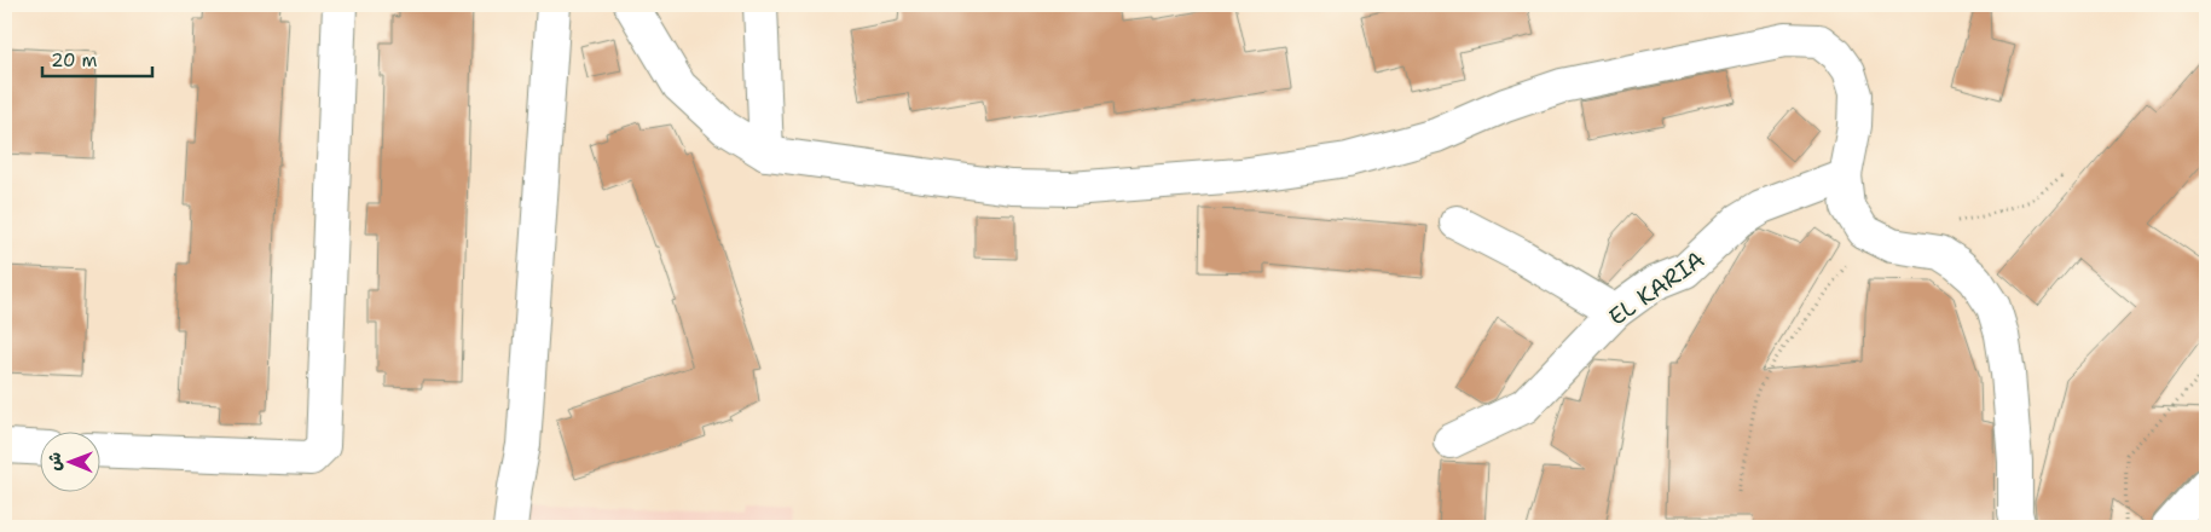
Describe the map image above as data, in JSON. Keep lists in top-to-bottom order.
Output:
{
  "streets": {
    "street": ["EL KARIA"]
  },
  "scale_bar": "20 m",
  "north": "left"
}
